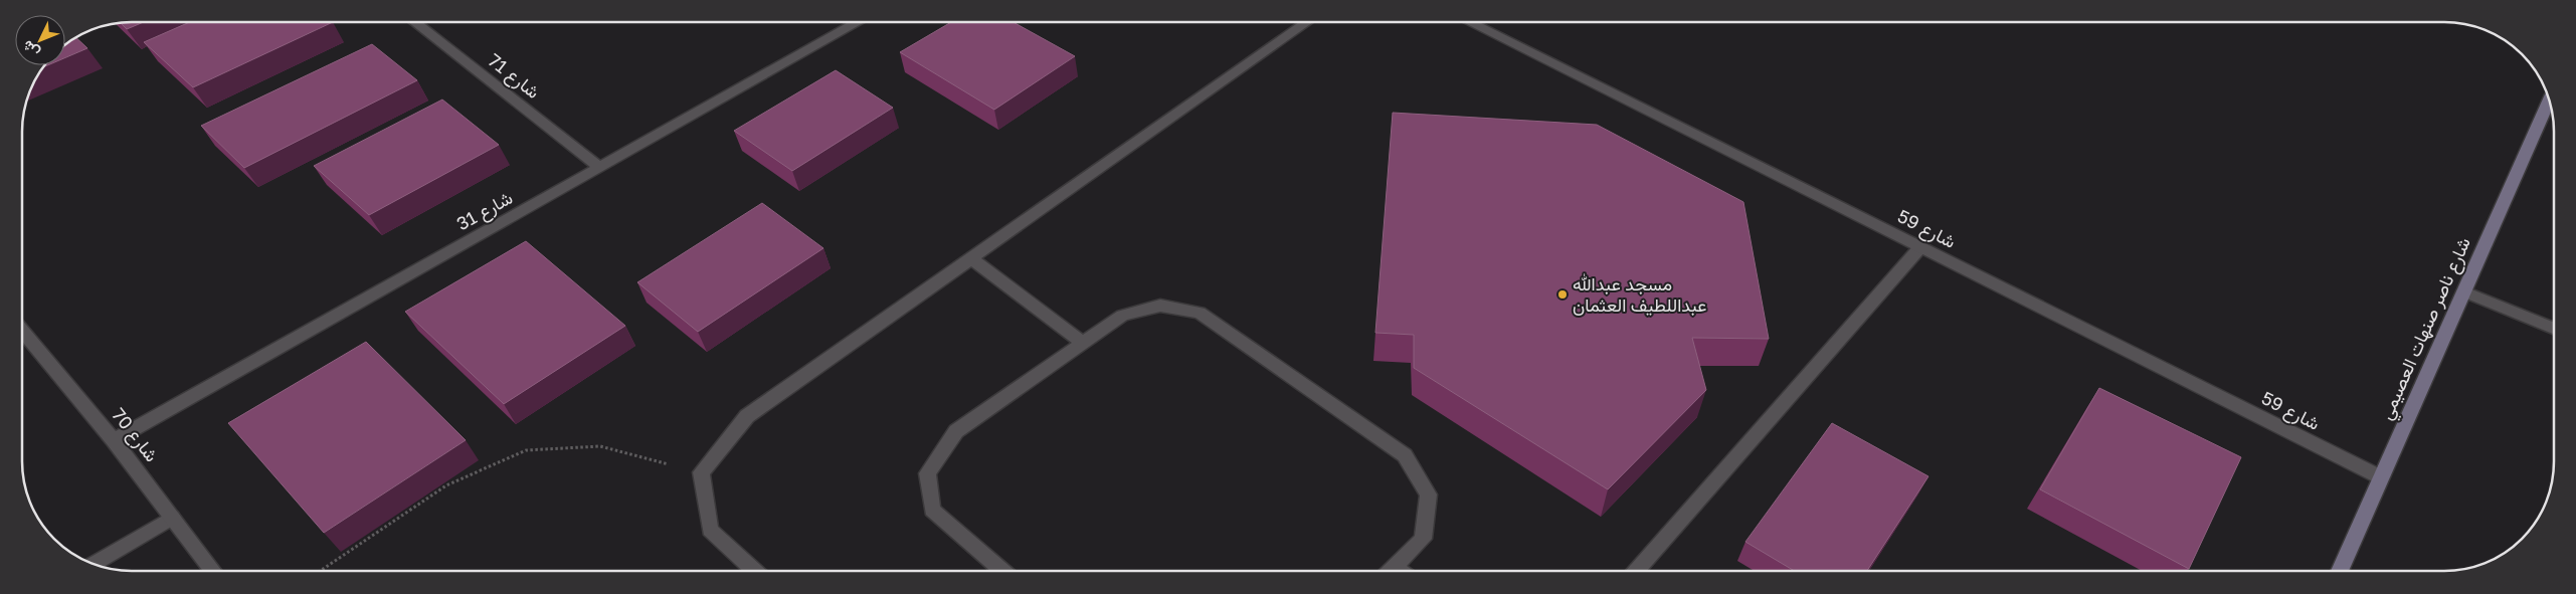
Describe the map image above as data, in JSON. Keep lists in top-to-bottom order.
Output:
{
  "streets": {
    "street": [
      "شارع 71",
      "شارع 31",
      "شارع 59",
      "شارع ناصر صنهات العصيمي",
      "شارع 70"
    ]
  },
  "crossings": [
    ["شارع 71", "شارع 31"],
    ["شارع 31", "شارع 70"],
    ["شارع 59", "شارع ناصر صنهات العصيمي"]
  ],
  "places": ["مسجد عبدالله عبداللطيف العثمان"],
  "north": "bottom left"
}
